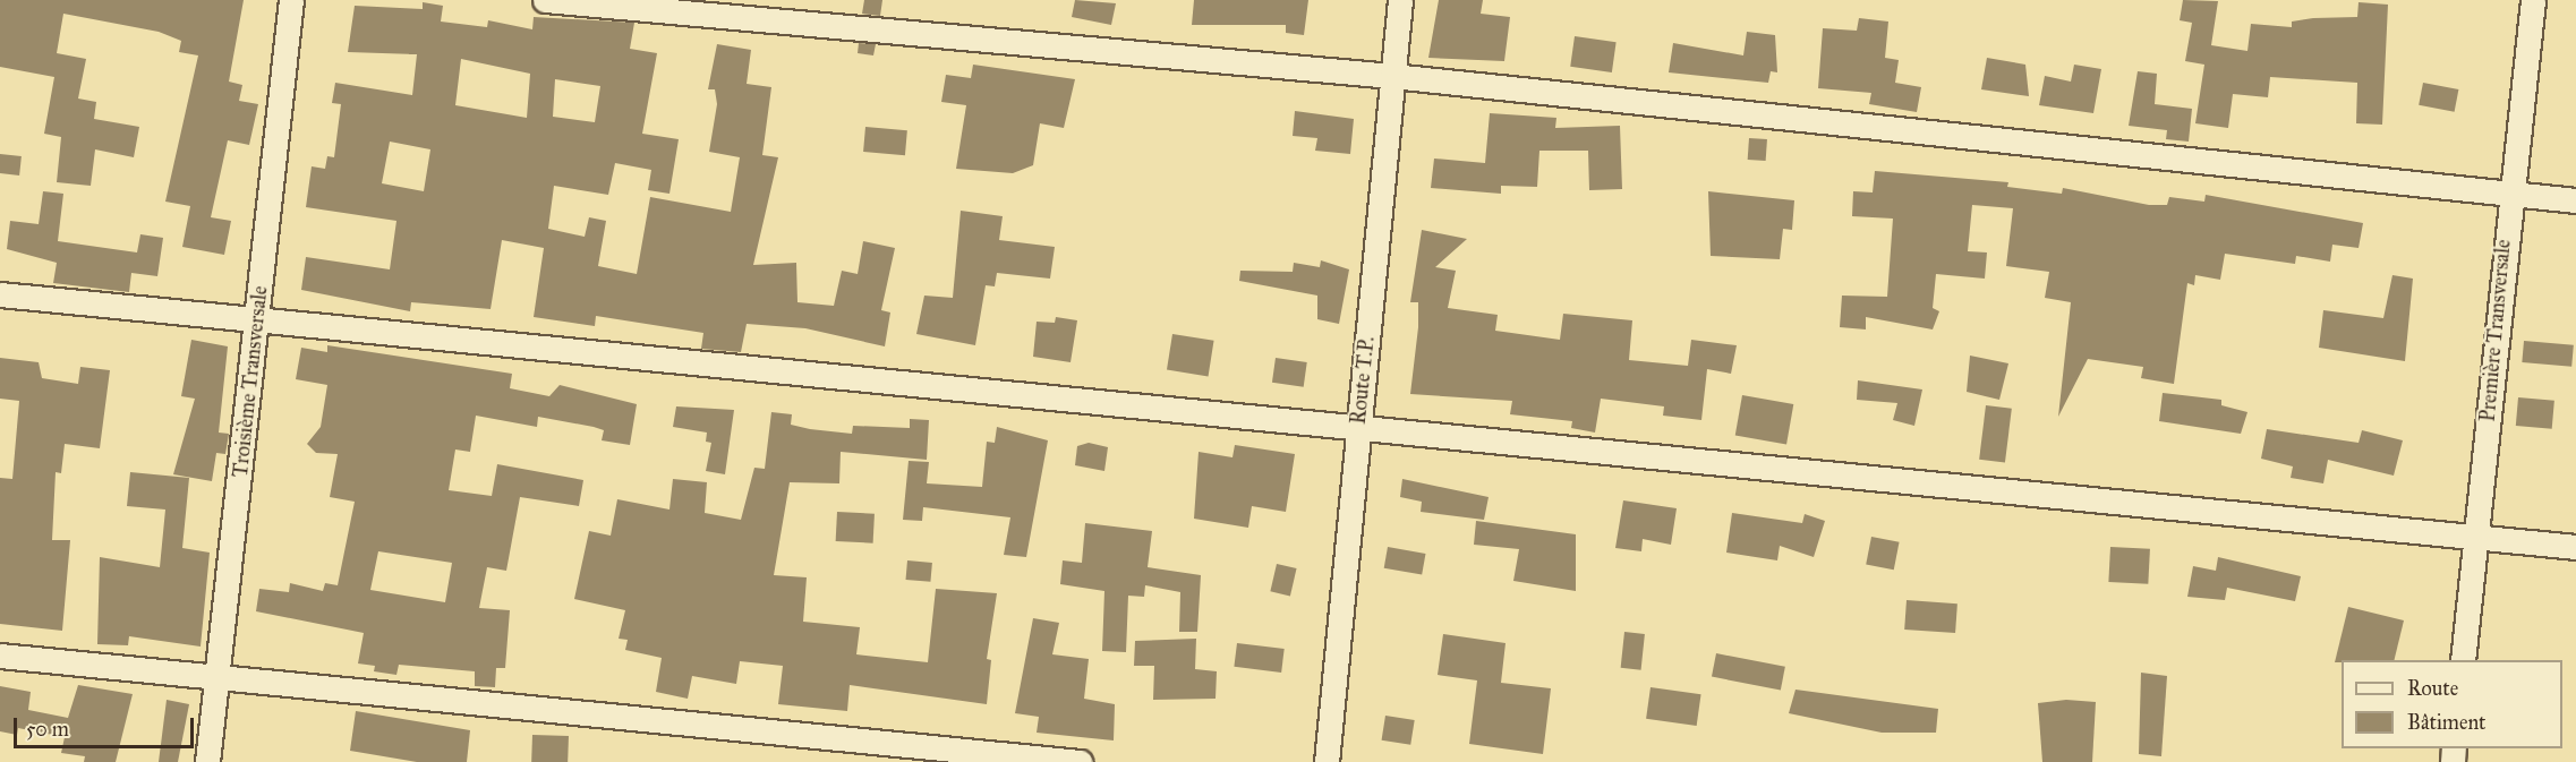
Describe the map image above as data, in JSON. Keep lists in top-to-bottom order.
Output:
{
  "streets": {
    "street": ["Première Transversale", "Route T.P.", "Troisième Transversale"]
  },
  "legend": ["Route", "Bâtiment"],
  "scale_bar": "50 m"
}
